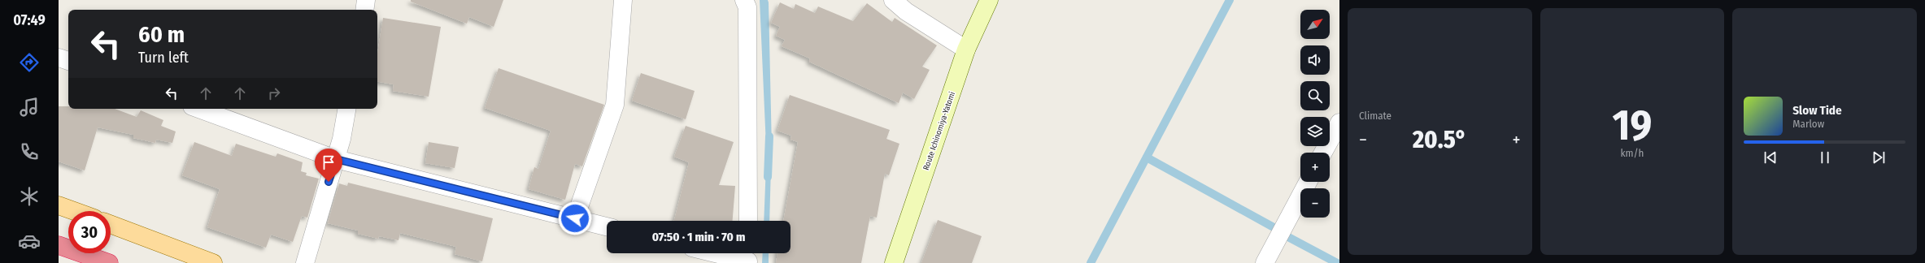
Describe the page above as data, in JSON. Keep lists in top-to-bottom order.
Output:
{
  "streets": {
    "main road": ["Route Ichinomiya-Yatomi"]
  },
  "north": "top right",
  "page": {
    "tabs": "07:49",
    "tile": [
      "Climate",
      ["19", "km/h"]
    ],
    "map_buttons": ["+", "−"],
    "turn": ["60 m", "Turn left"],
    "song": ["Slow Tide", "Marlow"],
    "heat": ["−", "20.5°", "+"],
    "limit": "30",
    "trip": "07:50 · 1 min · 70 m"
  }
}
